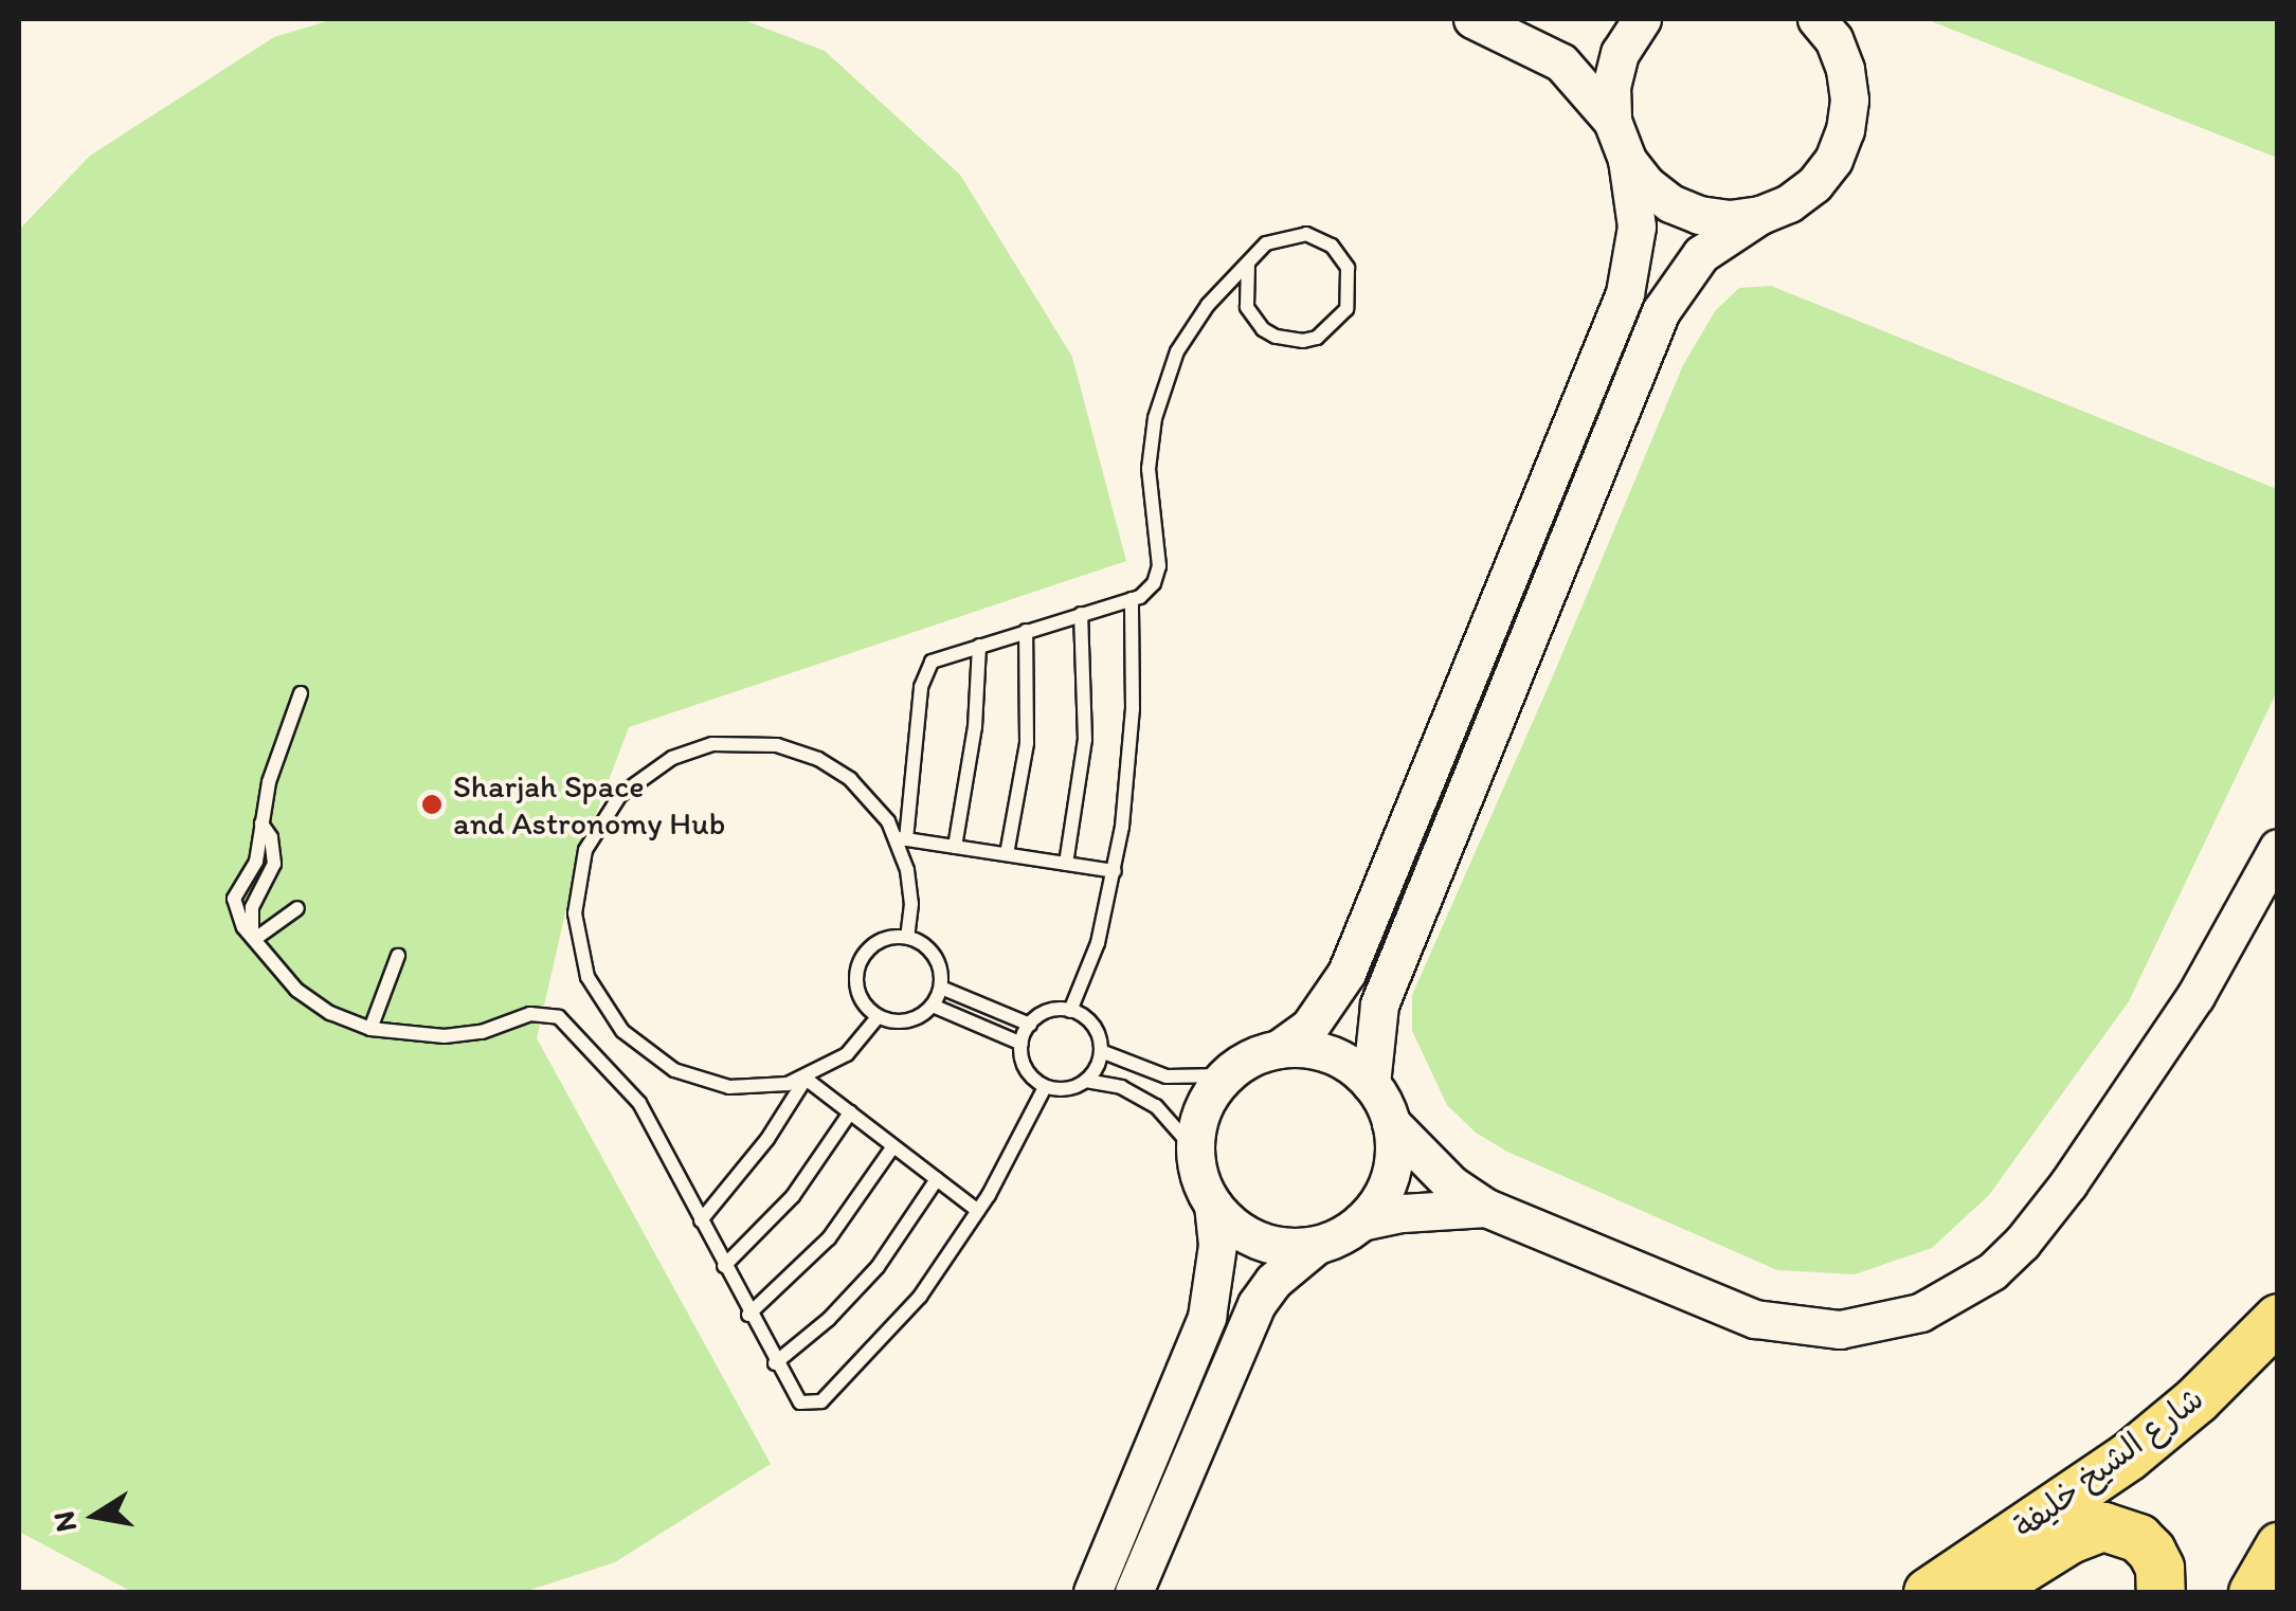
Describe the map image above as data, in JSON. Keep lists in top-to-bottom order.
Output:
{
  "streets": {
    "highway": ["شارع الشيخ خليفة"]
  },
  "places": ["Sharjah Space and Astronomy Hub"],
  "north": "left"
}
